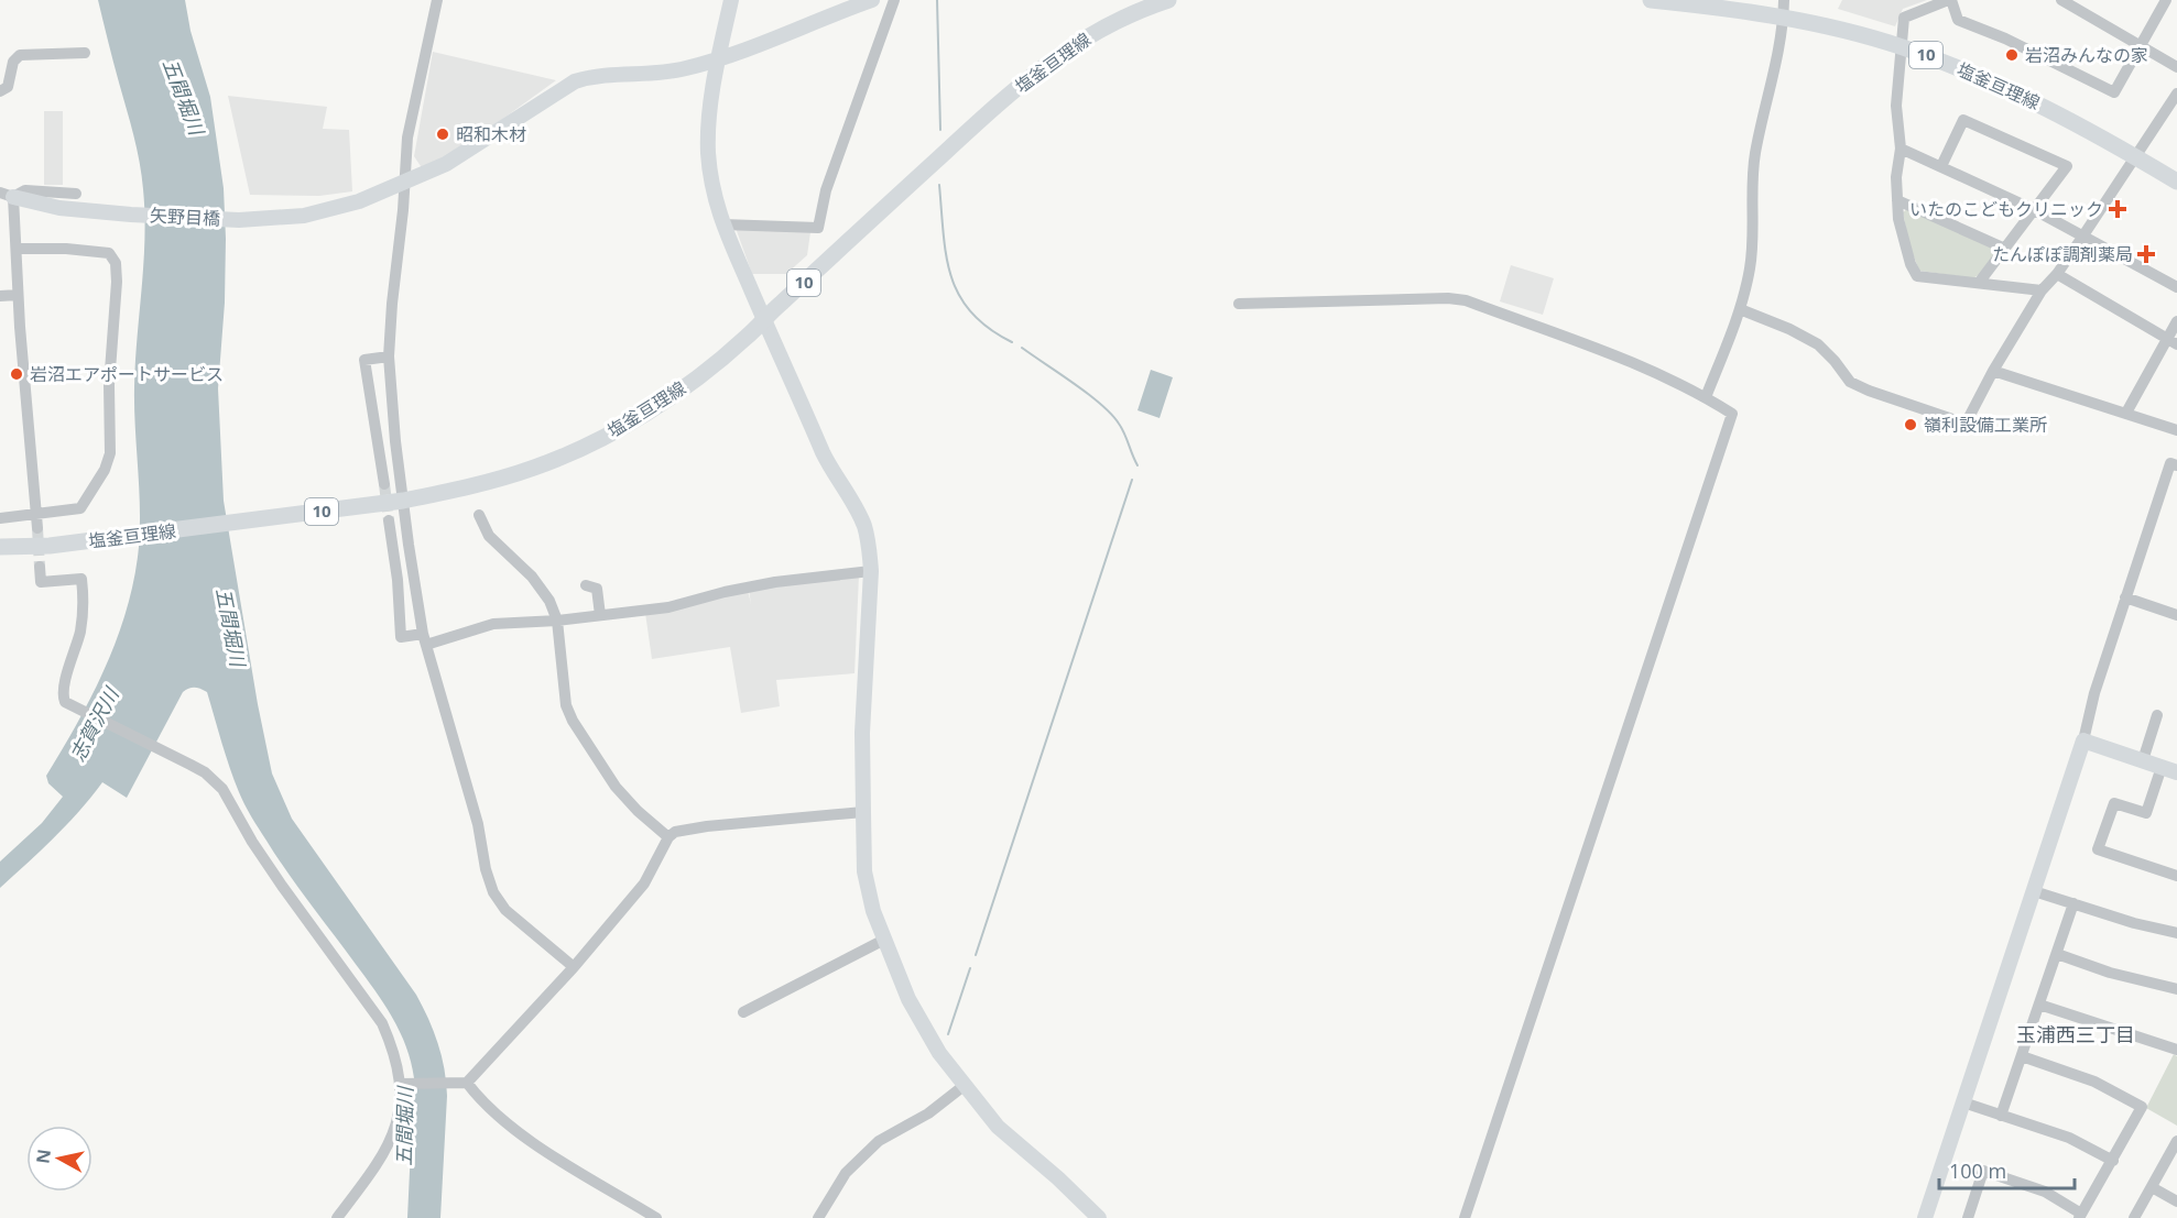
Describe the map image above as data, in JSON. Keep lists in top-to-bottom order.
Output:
{
  "streets": {
    "main road": ["10", "塩釜亘理線"],
    "street": ["矢野目橋"]
  },
  "districts": ["玉浦西三丁目"],
  "water": ["五間堀川", "志賀沢川"],
  "places": {
    "other": [
      "岩沼みんなの家",
      "昭和木材",
      "岩沼エアポートサービス",
      "嶺利設備工業所"
    ],
    "health": ["いたのこどもクリニック", "たんぽぽ調剤薬局"]
  },
  "scale_bar": "100 m",
  "north": "left"
}
